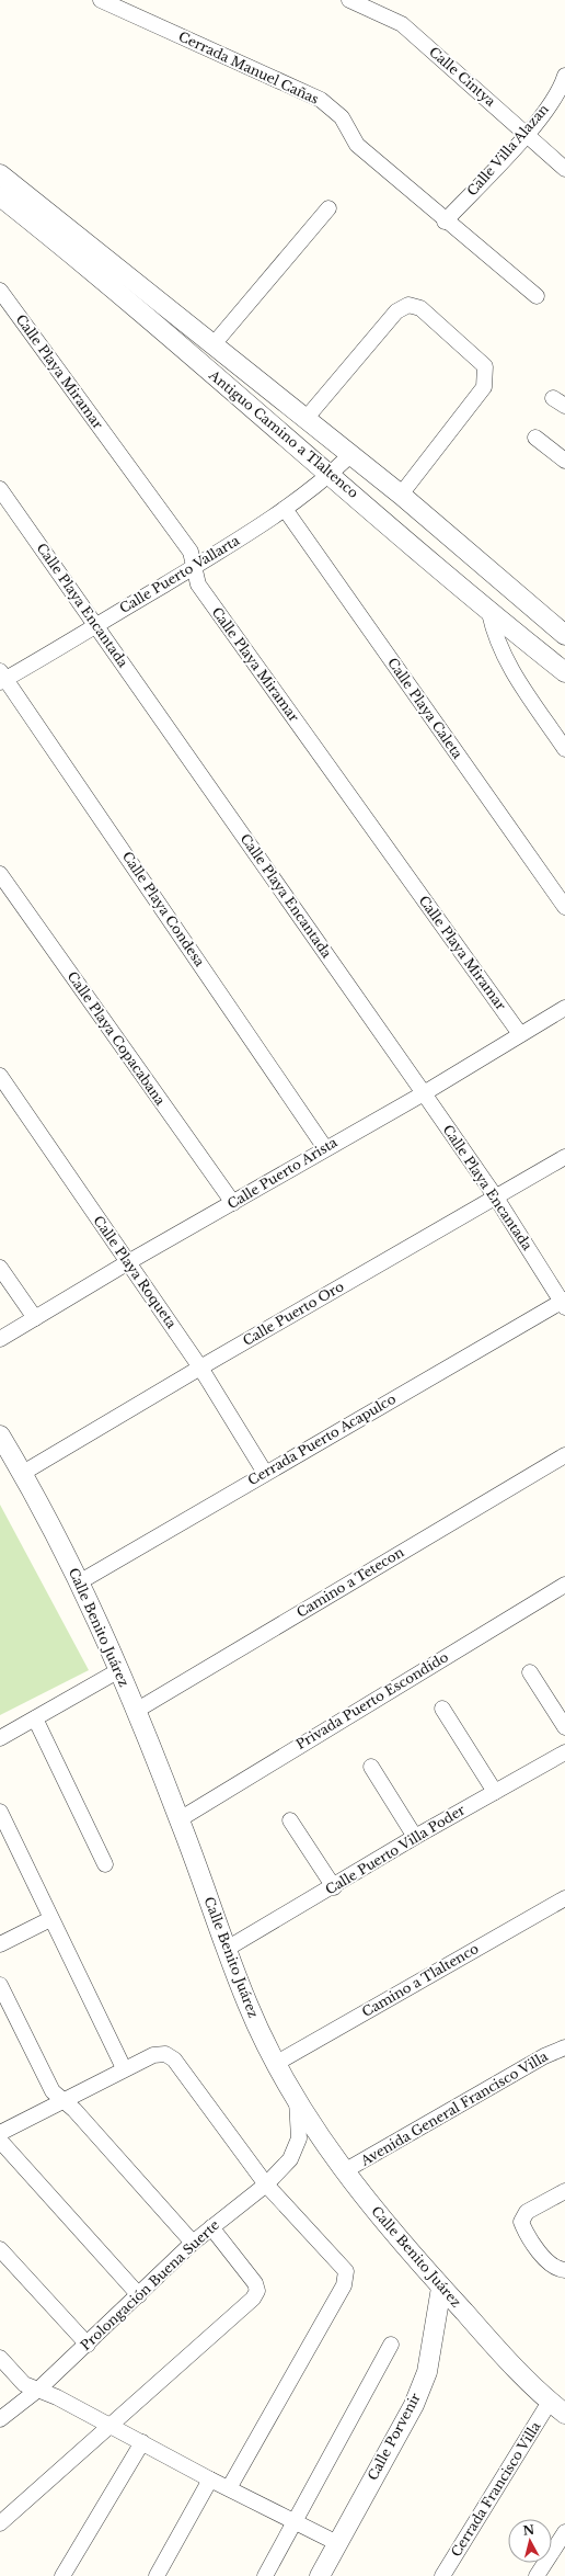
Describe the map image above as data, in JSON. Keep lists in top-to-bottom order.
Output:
{
  "streets": {
    "street": [
      "Cerrada Manuel Cañas",
      "Calle Cintya",
      "Calle Villa Alazan",
      "Calle Playa Miramar",
      "Antiguo Camino a Tlaltenco",
      "Calle Puerto Vallarta",
      "Calle Playa Encantada",
      "Calle Playa Caleta",
      "Calle Playa Condesa",
      "Calle Playa Copacabana",
      "Calle Puerto Arista",
      "Calle Playa Roqueta",
      "Calle Puerto Oro",
      "Cerrada Puerto Acapulco",
      "Camino a Tetecon",
      "Calle Benito Juárez",
      "Privada Puerto Escondido",
      "Calle Puerto Villa Poder",
      "Camino a Tlaltenco",
      "Avenida General Francisco Villa",
      "Prolongación Buena Suerte",
      "Calle Porvenir",
      "Cerrada Francisco Villa"
    ]
  },
  "crossings": [
    ["Cerrada Manuel Cañas", "Calle Villa Alazan"],
    ["Calle Cintya", "Calle Villa Alazan"],
    ["Calle Playa Miramar", "Calle Puerto Vallarta"],
    ["Calle Playa Miramar", "Calle Puerto Arista"],
    ["Antiguo Camino a Tlaltenco", "Calle Puerto Vallarta"],
    ["Calle Puerto Vallarta", "Calle Playa Encantada"],
    ["Calle Puerto Vallarta", "Calle Playa Caleta"],
    ["Calle Puerto Vallarta", "Calle Playa Condesa"],
    ["Calle Playa Encantada", "Calle Puerto Arista"],
    ["Calle Playa Encantada", "Calle Puerto Oro"],
    ["Calle Playa Encantada", "Cerrada Puerto Acapulco"],
    ["Calle Playa Condesa", "Calle Puerto Arista"],
    ["Calle Playa Copacabana", "Calle Puerto Arista"],
    ["Calle Puerto Arista", "Calle Playa Roqueta"],
    ["Calle Playa Roqueta", "Calle Puerto Oro"],
    ["Calle Playa Roqueta", "Cerrada Puerto Acapulco"],
    ["Calle Puerto Oro", "Calle Benito Juárez"],
    ["Cerrada Puerto Acapulco", "Calle Benito Juárez"],
    ["Camino a Tetecon", "Calle Benito Juárez"],
    ["Calle Benito Juárez", "Privada Puerto Escondido"],
    ["Calle Benito Juárez", "Calle Puerto Villa Poder"],
    ["Calle Benito Juárez", "Camino a Tlaltenco"],
    ["Calle Benito Juárez", "Avenida General Francisco Villa"],
    ["Calle Benito Juárez", "Prolongación Buena Suerte"],
    ["Calle Benito Juárez", "Calle Porvenir"],
    ["Calle Benito Juárez", "Cerrada Francisco Villa"]
  ],
  "north": "top"
}
